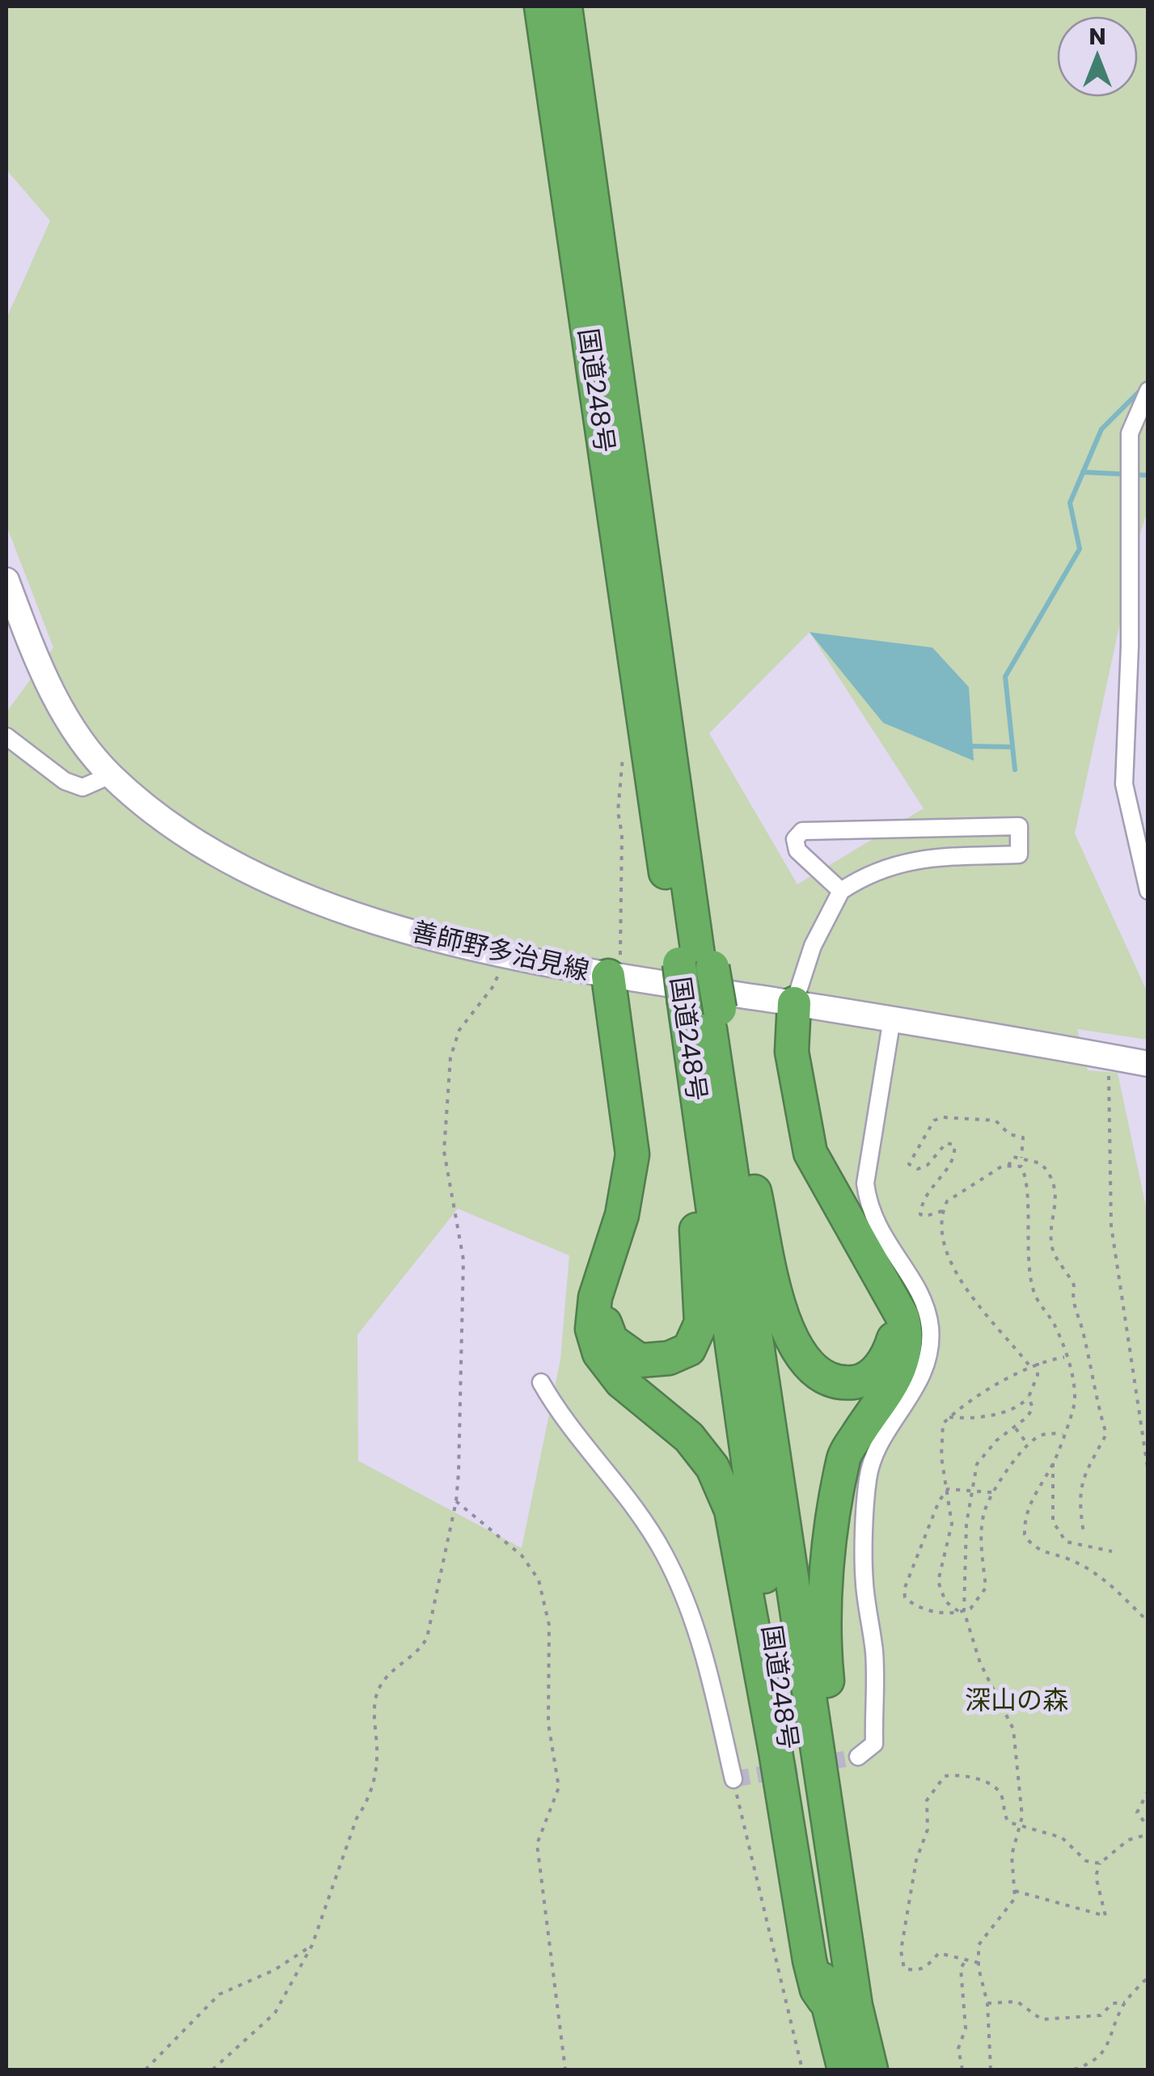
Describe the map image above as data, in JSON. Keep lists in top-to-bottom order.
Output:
{
  "streets": {
    "highway": ["国道248号"],
    "main road": ["善師野多治見線"]
  },
  "parks": ["深山の森"],
  "north": "top"
}
